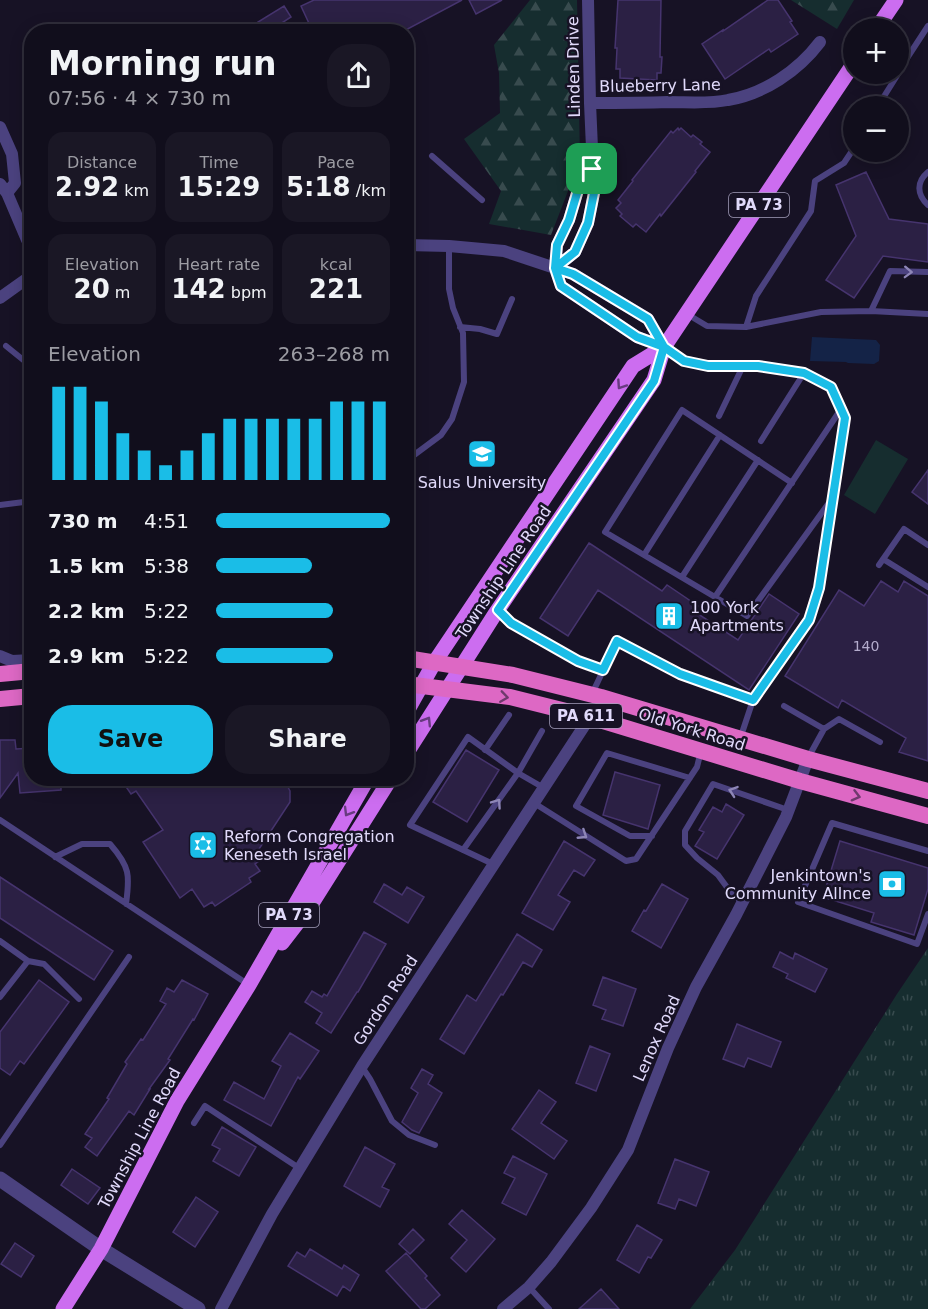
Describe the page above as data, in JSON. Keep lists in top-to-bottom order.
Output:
{
  "streets": {
    "highway": ["PA 611", "Old York Road"],
    "main road": ["PA 73", "Township Line Road"],
    "street": [
      "Linden Drive",
      "Blueberry Lane",
      "Gordon Road",
      "Lenox Road"
    ]
  },
  "crossings": [
    ["Linden Drive", "Blueberry Lane"],
    ["Township Line Road", "Old York Road"],
    ["Old York Road", "Gordon Road"],
    ["Old York Road", "Lenox Road"]
  ],
  "places": {
    "school or university": ["Salus University"],
    "building": ["100 York Apartments"],
    "synagogue": ["Reform Congregation Keneseth Israel"],
    "bank": ["Jenkintown's Community Allnce"]
  },
  "house_numbers": ["140"],
  "page": {
    "map_buttons": ["+", "−"],
    "heading": ["Morning run", "07:56 · 4 × 730 m"],
    "stats": [
      ["Distance", "2.92 km"],
      ["Time", "15:29"],
      ["Pace", "5:18 /km"],
      ["Elevation", "20 m"],
      ["Heart rate", "142 bpm"],
      ["kcal", "221"]
    ],
    "chart": ["Elevation", "263–268 m"],
    "list": [
      {
        "name": "730 m",
        "note": "4:51"
      },
      {
        "name": "1.5 km",
        "note": "5:38"
      },
      {
        "name": "2.2 km",
        "note": "5:22"
      },
      {
        "name": "2.9 km",
        "note": "5:22"
      }
    ],
    "buttons": ["Save", "Share"]
  }
}
